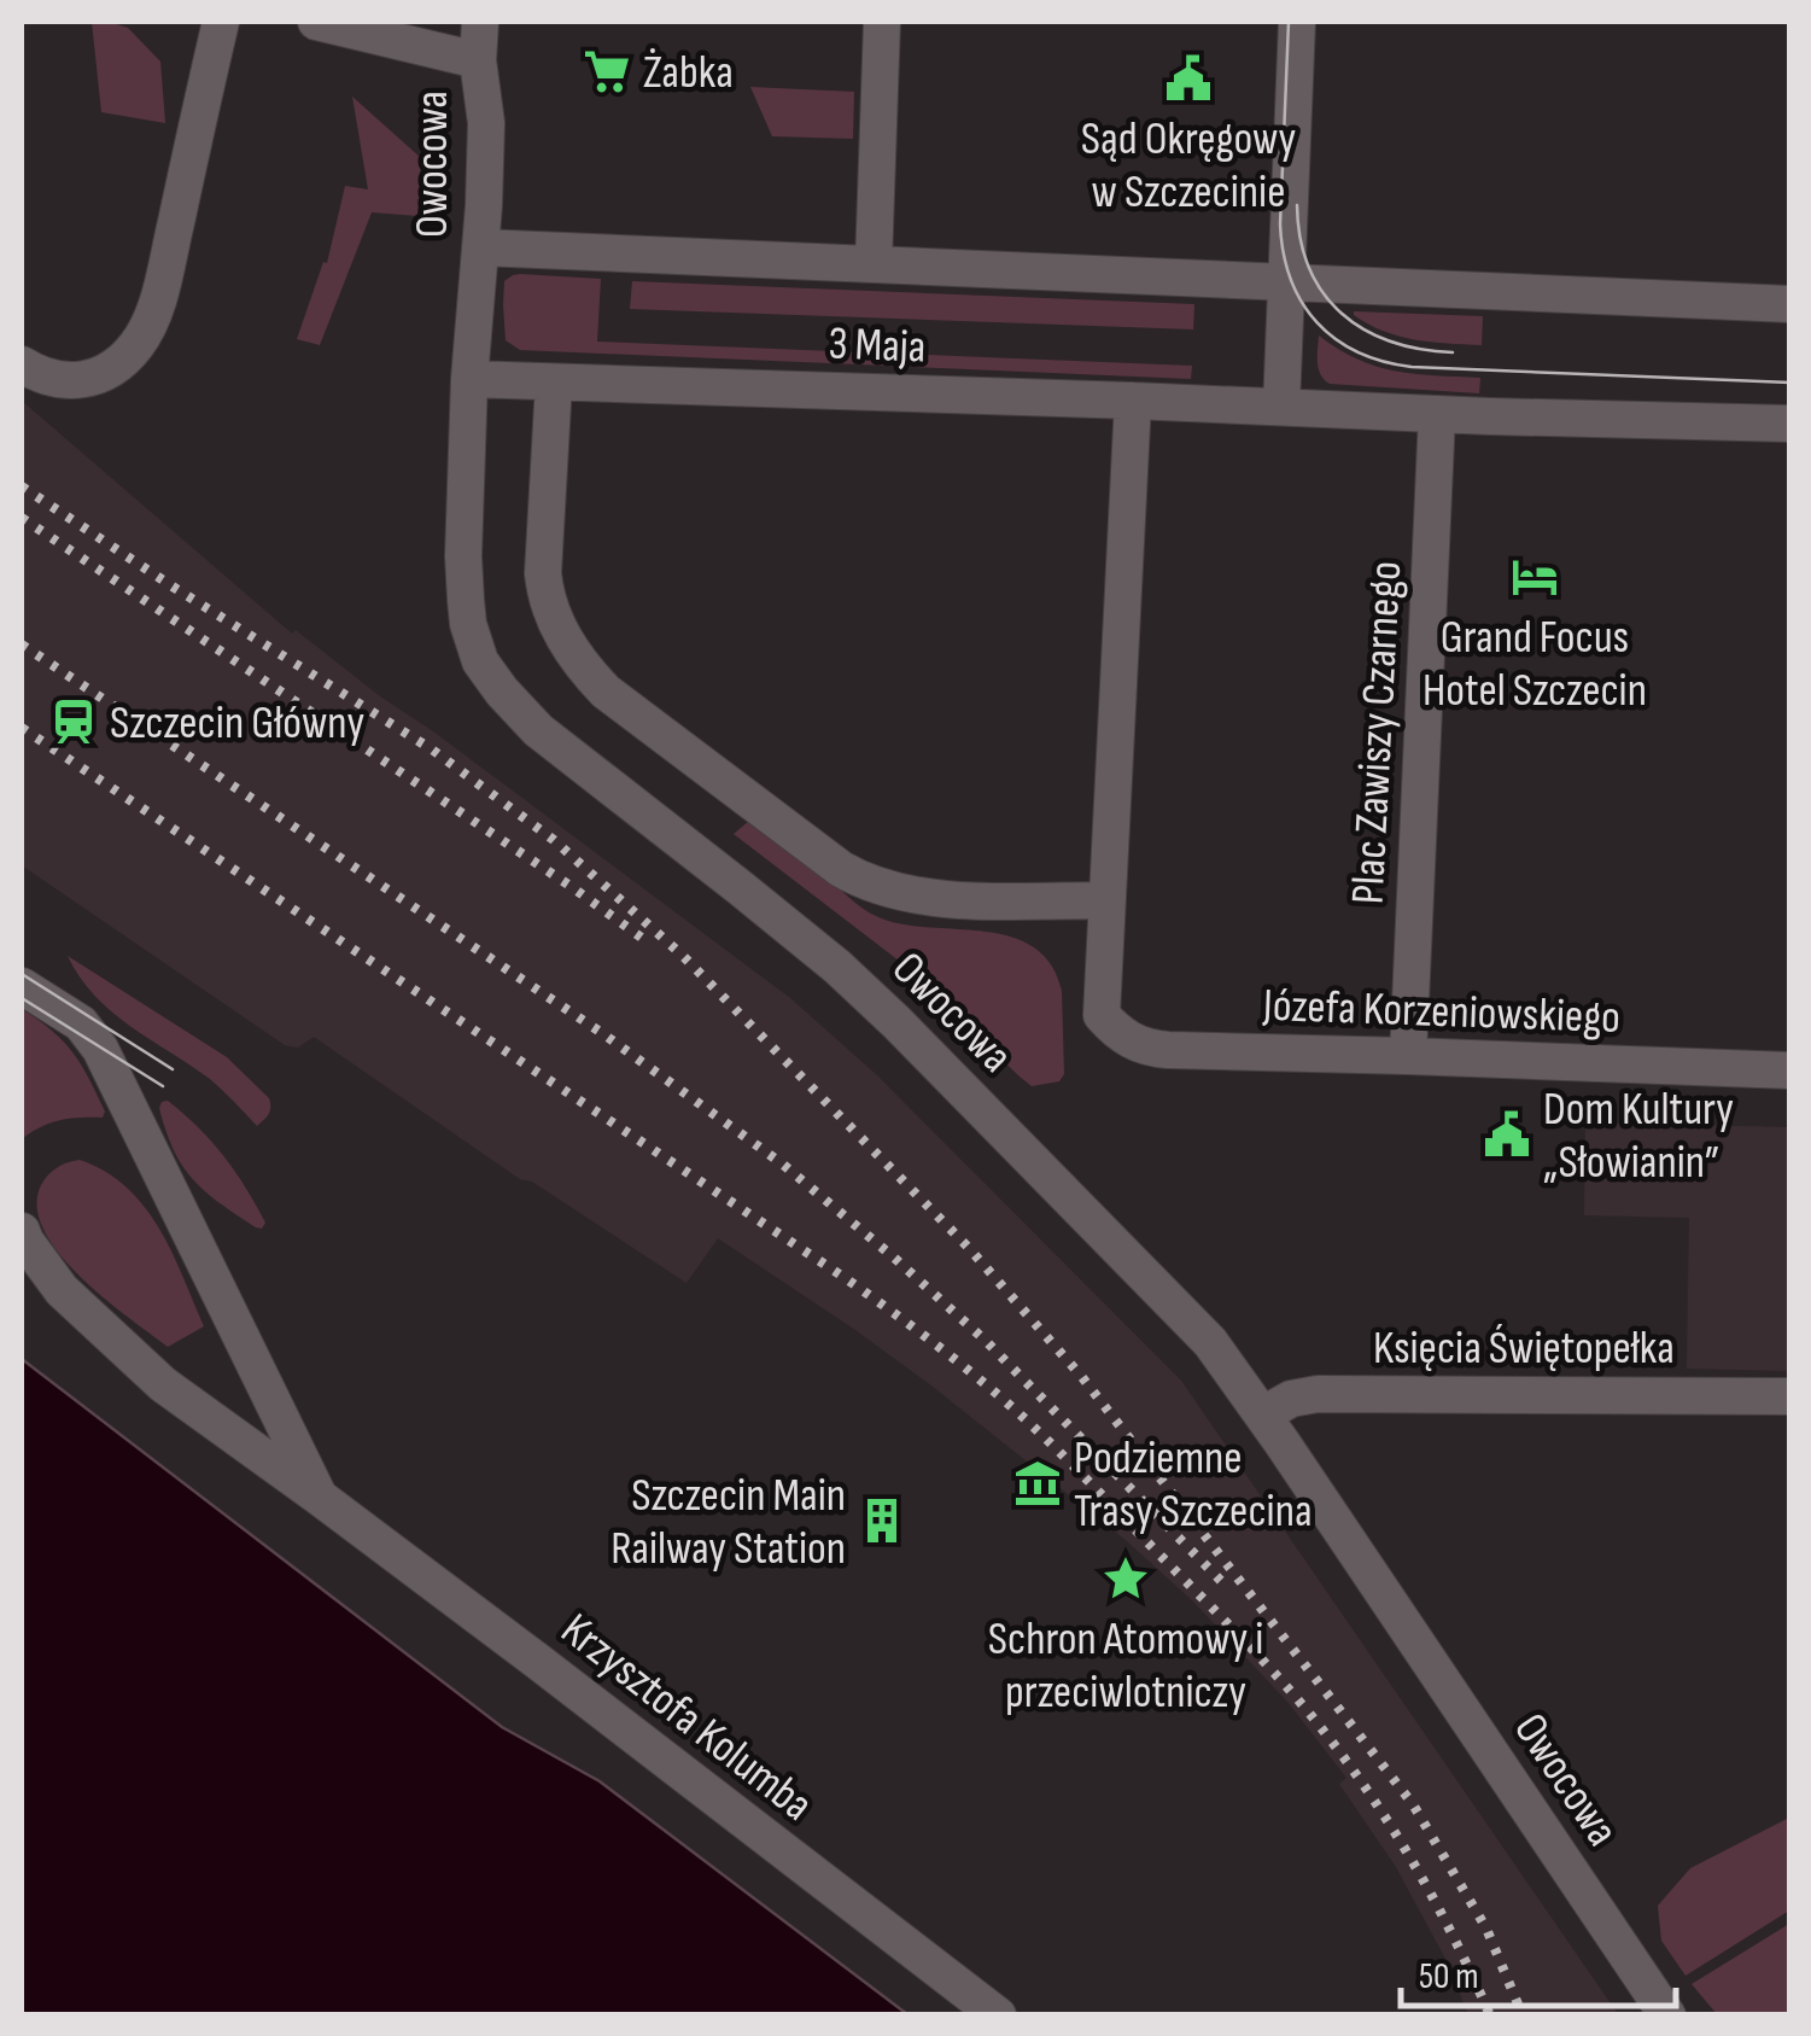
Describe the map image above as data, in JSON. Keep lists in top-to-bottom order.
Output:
{
  "streets": {
    "street": [
      "Owocowa",
      "3 Maja",
      "Plac Zawiszy Czarnego",
      "Józefa Korzeniowskiego",
      "Księcia Świętopełka",
      "Krzysztofa Kolumba"
    ]
  },
  "crossings": [
    ["Owocowa", "3 Maja"],
    ["Owocowa", "Księcia Świętopełka"],
    ["3 Maja", "Plac Zawiszy Czarnego"],
    ["Plac Zawiszy Czarnego", "Józefa Korzeniowskiego"]
  ],
  "places": {
    "supermarket": ["Żabka"],
    "public building": ["Sąd Okręgowy w Szczecinie", "Dom Kultury „Słowianin”"],
    "hotel": ["Grand Focus Hotel Szczecin"],
    "station": ["Szczecin Główny"],
    "museum": ["Podziemne Trasy Szczecina"],
    "building": ["Szczecin Main Railway Station"],
    "place": ["Schron Atomowy i przeciwlotniczy"]
  },
  "scale_bar": "50 m"
}
